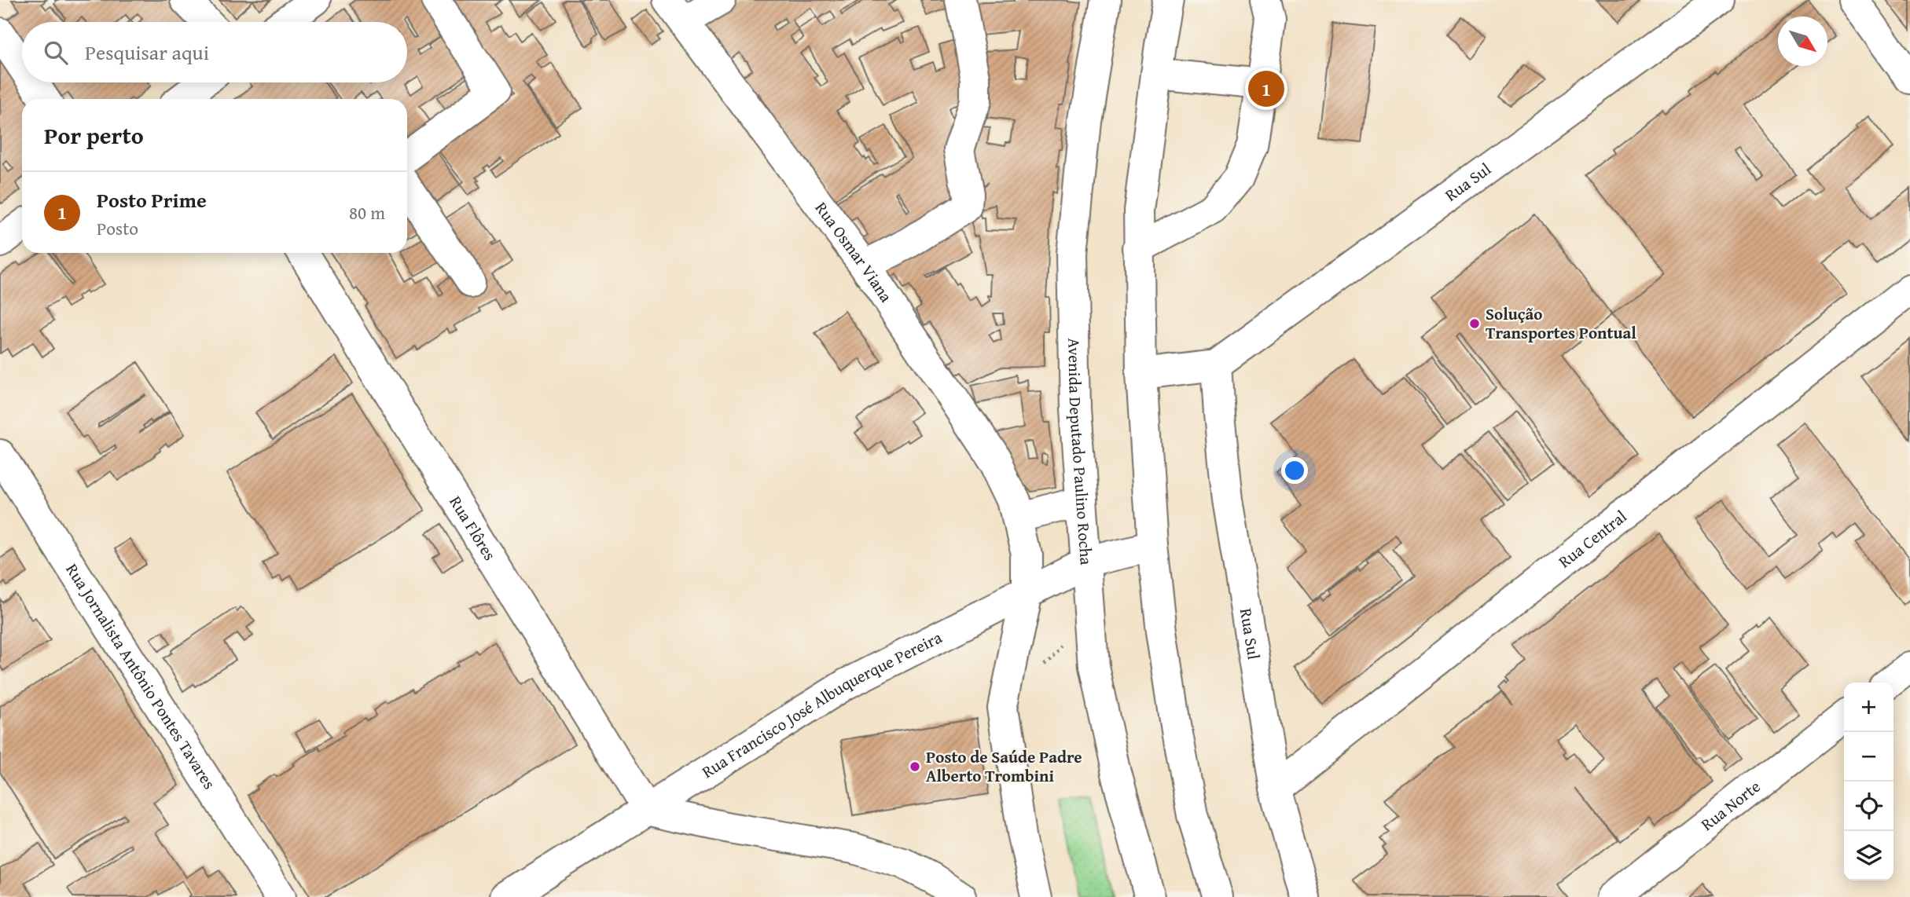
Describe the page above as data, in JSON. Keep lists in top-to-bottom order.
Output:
{
  "streets": {
    "street": [
      "Rua Sul",
      "Rua Osmar Viana",
      "Avenida Deputado Paulino Rocha",
      "Rua Flôres",
      "Rua Central",
      "Rua Jornalista Antônio Pontes Tavares",
      "Rua Francisco José Albuquerque Pereira",
      "Rua Norte"
    ]
  },
  "crossings": [
    ["Rua Sul", "Rua Central"],
    ["Rua Osmar Viana", "Rua Francisco José Albuquerque Pereira"],
    ["Avenida Deputado Paulino Rocha", "Rua Francisco José Albuquerque Pereira"],
    ["Rua Flôres", "Rua Francisco José Albuquerque Pereira"]
  ],
  "places": ["Solução Transportes Pontual", "Posto de Saúde Padre Alberto Trombini"],
  "north": "bottom right",
  "page": {
    "search": "Pesquisar aqui",
    "pins": "1",
    "heading": "Por perto",
    "list": [
      {
        "mark": "1",
        "name": "Posto Prime",
        "note": "Posto",
        "value": "80 m"
      }
    ],
    "map_buttons": ["+", "−"]
  }
}
